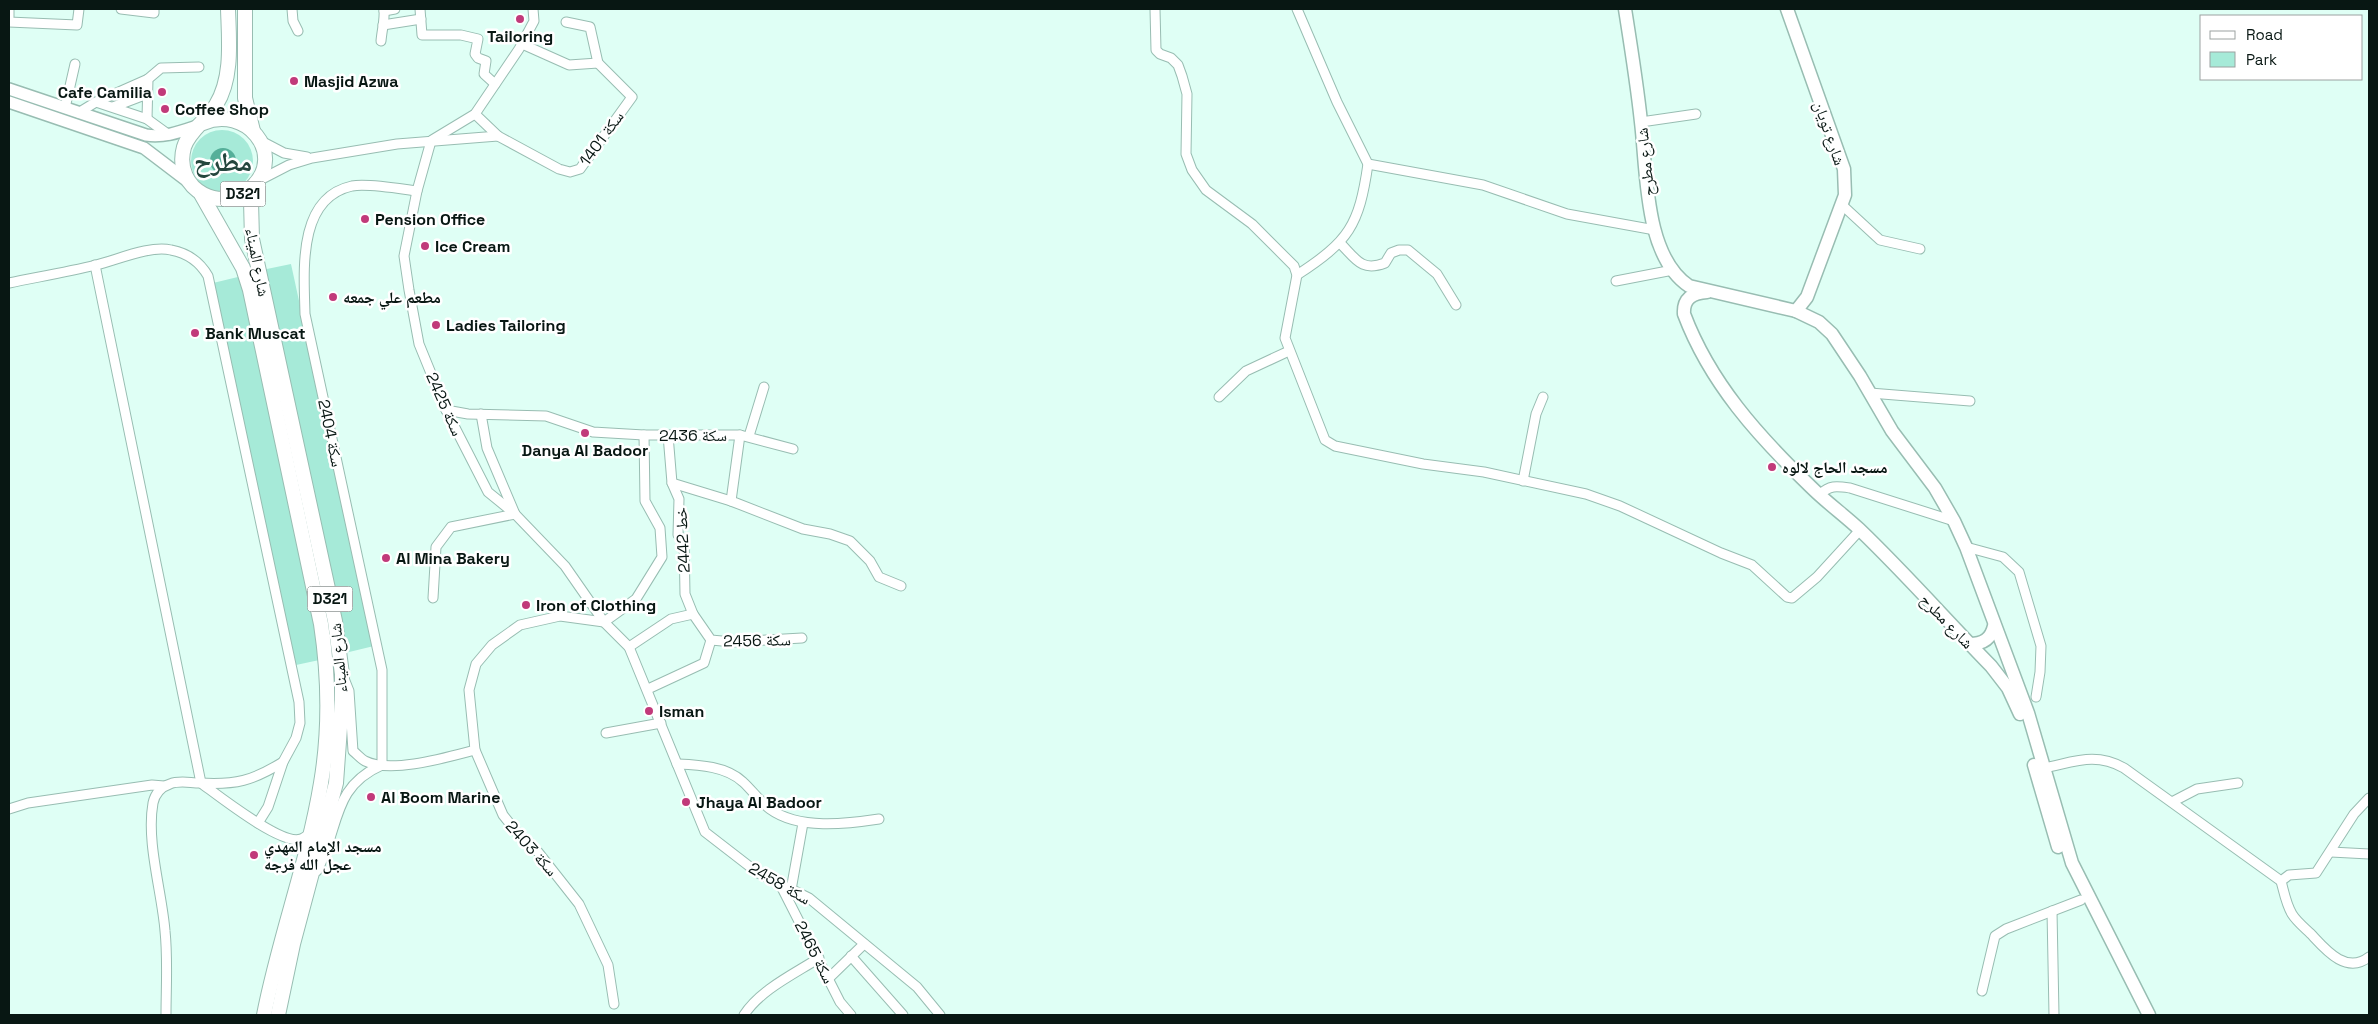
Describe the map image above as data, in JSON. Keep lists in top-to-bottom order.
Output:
{
  "streets": {
    "main road": [
      "شارع تويان",
      "شارع مطرح",
      "D321",
      "شارع الميناء"
    ],
    "street": [
      "1401 سكة",
      "سكة 2425",
      "سكة 2404",
      "سكة 2436",
      "2442 خط",
      "سكة 2456",
      "سكة 2403",
      "سكة 2458",
      "سكة 2465"
    ]
  },
  "crossings": [
    ["شارع تويان", "شارع مطرح"],
    ["D321", "شارع الميناء"],
    ["سكة 2425", "سكة 2404"],
    ["سكة 2425", "سكة 2436"],
    ["سكة 2425", "سكة 2403"],
    ["سكة 2425", "سكة 2458"],
    ["سكة 2436", "2442 خط"],
    ["2442 خط", "سكة 2456"],
    ["سكة 2456", "سكة 2458"],
    ["سكة 2403", "سكة 2458"],
    ["سكة 2458", "سكة 2465"]
  ],
  "districts": ["مطرح"],
  "places": [
    "Tailoring",
    "Masjid Azwa",
    "Cafe Camilia",
    "Coffee Shop",
    "Pension Office",
    "Ice Cream",
    "مطعم علي جمعه",
    "Ladies Tailoring",
    "Bank Muscat",
    "Danya Al Badoor",
    "مسجد الحاج لالوه",
    "Al Mina Bakery",
    "Iron of Clothing",
    "Isman",
    "Al Boom Marine",
    "Jhaya Al Badoor",
    "مسجد الإمام المهدي عجل الله فرجه"
  ],
  "legend": ["Road", "Park"]
}
